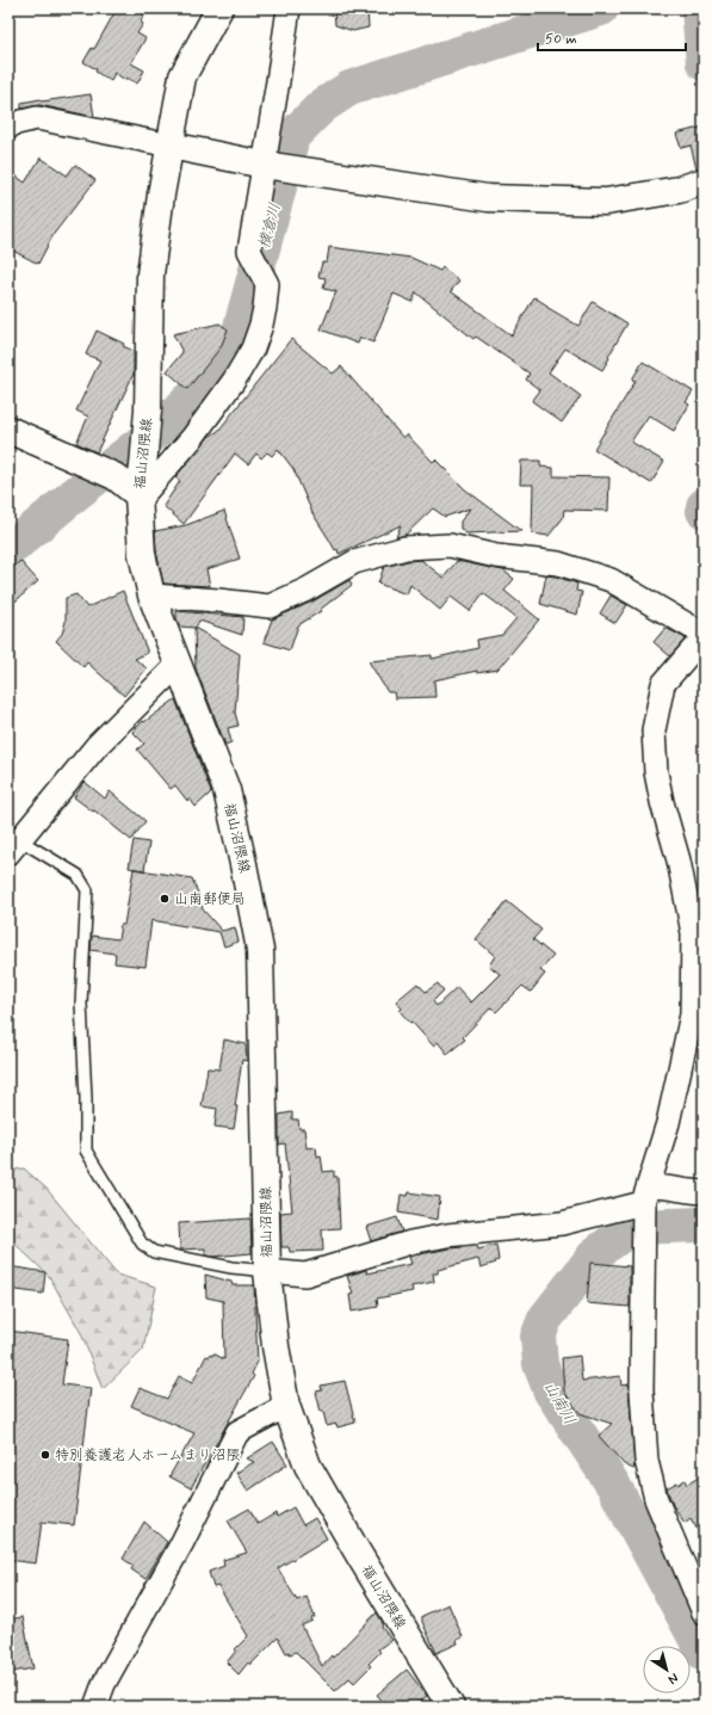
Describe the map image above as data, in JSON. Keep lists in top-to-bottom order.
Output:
{
  "streets": {
    "main road": ["福山沼隈線"]
  },
  "water": ["横倉川", "山南川"],
  "places": ["山南郵便局", "特別養護老人ホームまり沼隈"],
  "scale_bar": "50 m",
  "north": "bottom right"
}
